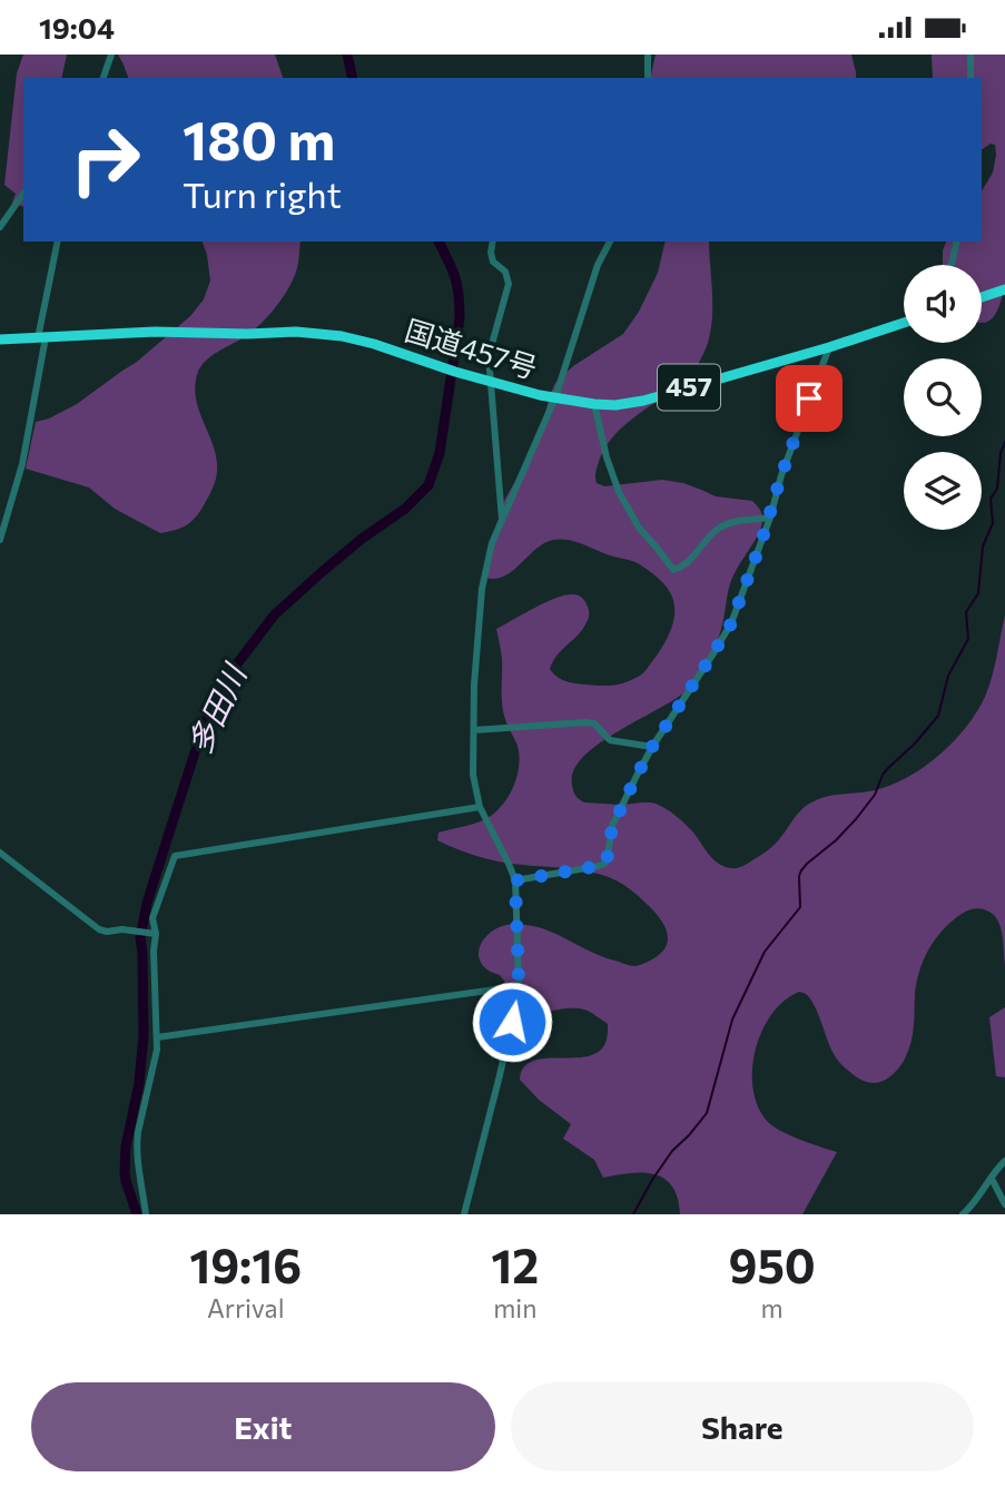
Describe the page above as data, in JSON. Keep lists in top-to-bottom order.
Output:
{
  "streets": {
    "highway": ["国道457号", "457"]
  },
  "water": ["多田川"],
  "page": {
    "status": "19:04",
    "turn": ["180 m", "Turn right"],
    "eta": [
      "19:16",
      "Arrival",
      "12",
      "min",
      "950",
      "m"
    ],
    "buttons": ["Exit", "Share"]
  }
}
